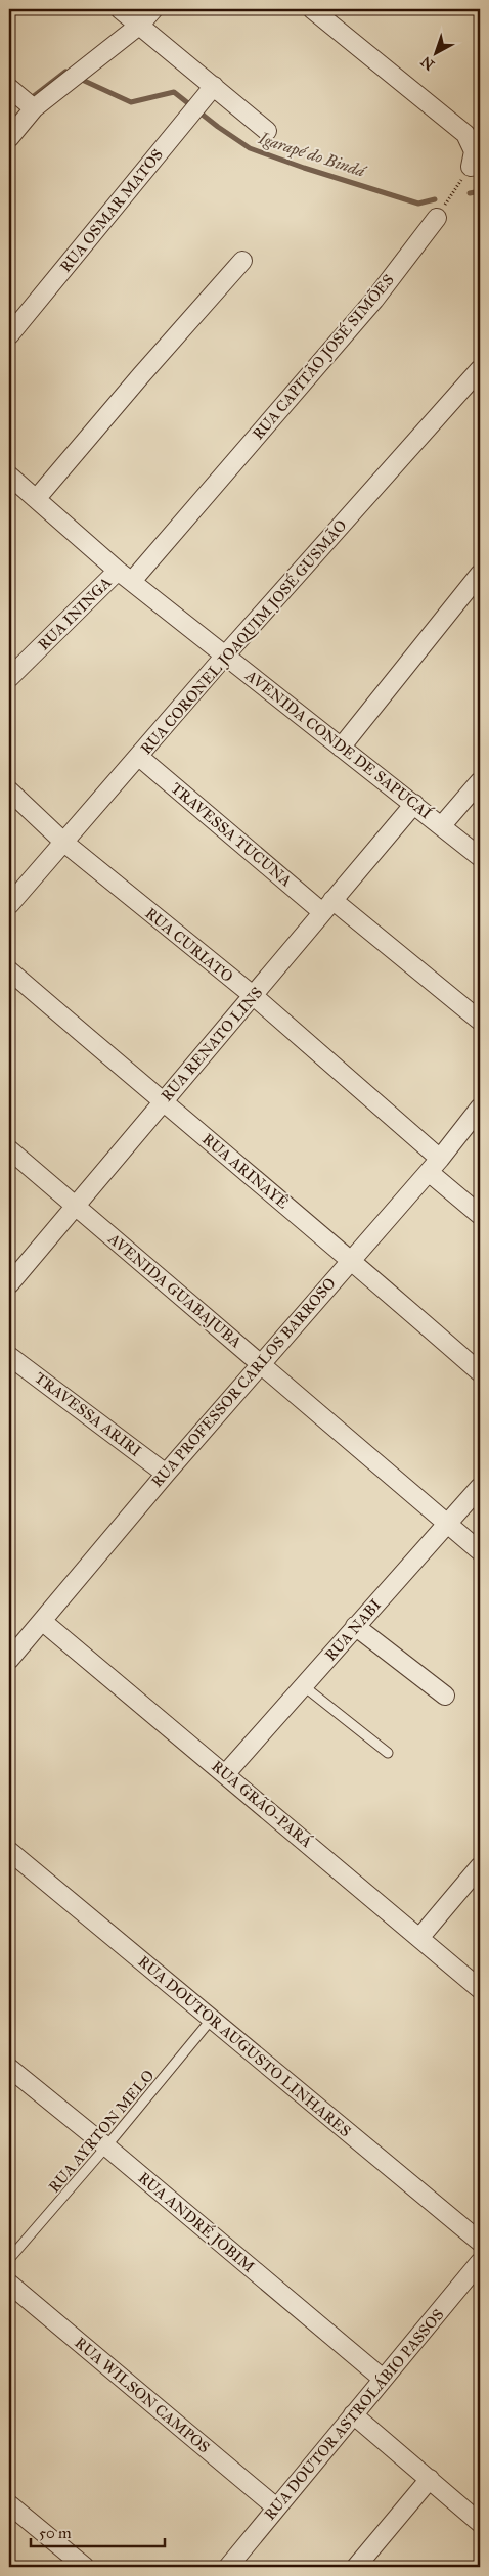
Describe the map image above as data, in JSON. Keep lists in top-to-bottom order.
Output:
{
  "streets": {
    "street": [
      "RUA OSMAR MATOS",
      "RUA CAPITÃO JOSÉ SIMÕES",
      "RUA ININGA",
      "RUA CORONEL JOAQUIM JOSÉ GUSMÃO",
      "AVENIDA CONDE DE SAPUCAÍ",
      "TRAVESSA TUCUNA",
      "RUA CURIATO",
      "RUA RENATO LINS",
      "RUA ARINAYÊ",
      "AVENIDA GUABAJUBA",
      "RUA PROFESSOR CARLOS BARROSO",
      "TRAVESSA ARIRI",
      "RUA NABI",
      "RUA GRÃO-PARÁ",
      "RUA DOUTOR AUGUSTO LINHARES",
      "RUA ANDRÉ JOBIM",
      "RUA WILSON CAMPOS",
      "RUA DOUTOR ASTROLÁBIO PASSOS"
    ],
    "lane": ["RUA AYRTON MELO"]
  },
  "crossings": [
    ["RUA CAPITÃO JOSÉ SIMÕES", "RUA ININGA"],
    ["RUA CAPITÃO JOSÉ SIMÕES", "AVENIDA CONDE DE SAPUCAÍ"],
    ["RUA ININGA", "AVENIDA CONDE DE SAPUCAÍ"],
    ["RUA CORONEL JOAQUIM JOSÉ GUSMÃO", "AVENIDA CONDE DE SAPUCAÍ"],
    ["RUA CORONEL JOAQUIM JOSÉ GUSMÃO", "TRAVESSA TUCUNA"],
    ["RUA CORONEL JOAQUIM JOSÉ GUSMÃO", "RUA CURIATO"],
    ["AVENIDA CONDE DE SAPUCAÍ", "RUA RENATO LINS"],
    ["TRAVESSA TUCUNA", "RUA RENATO LINS"],
    ["RUA CURIATO", "RUA RENATO LINS"],
    ["RUA CURIATO", "RUA PROFESSOR CARLOS BARROSO"],
    ["RUA RENATO LINS", "RUA ARINAYÊ"],
    ["RUA RENATO LINS", "AVENIDA GUABAJUBA"],
    ["RUA ARINAYÊ", "RUA PROFESSOR CARLOS BARROSO"],
    ["AVENIDA GUABAJUBA", "RUA PROFESSOR CARLOS BARROSO"],
    ["AVENIDA GUABAJUBA", "RUA NABI"],
    ["RUA PROFESSOR CARLOS BARROSO", "TRAVESSA ARIRI"],
    ["RUA PROFESSOR CARLOS BARROSO", "RUA GRÃO-PARÁ"],
    ["RUA NABI", "RUA GRÃO-PARÁ"],
    ["RUA DOUTOR AUGUSTO LINHARES", "RUA AYRTON MELO"],
    ["RUA AYRTON MELO", "RUA ANDRÉ JOBIM"],
    ["RUA ANDRÉ JOBIM", "RUA DOUTOR ASTROLÁBIO PASSOS"],
    ["RUA WILSON CAMPOS", "RUA DOUTOR ASTROLÁBIO PASSOS"]
  ],
  "water": ["Igarapé do Bindá"],
  "scale_bar": "50 m",
  "north": "bottom left"
}
